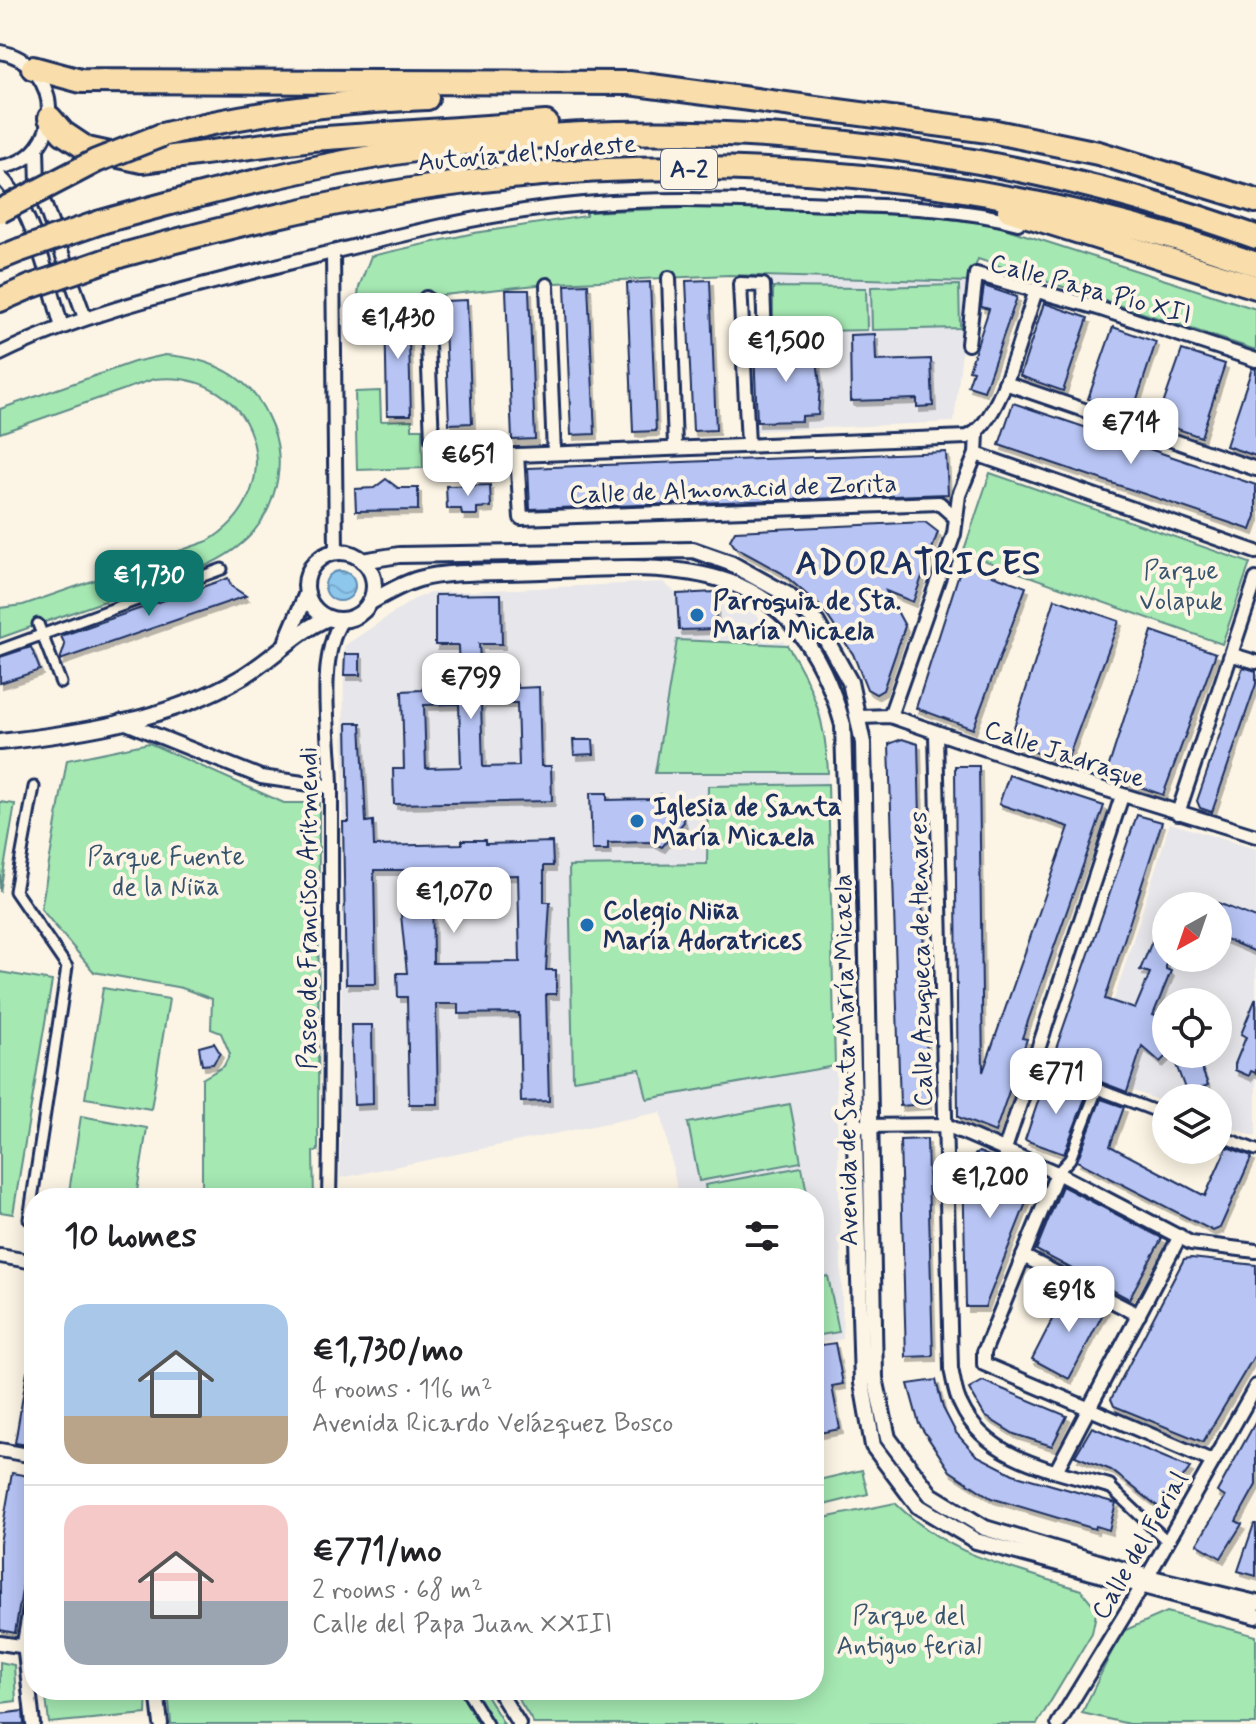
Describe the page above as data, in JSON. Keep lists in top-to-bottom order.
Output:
{
  "streets": {
    "highway": ["Autovía del Nordeste", "A-2"],
    "street": [
      "Calle Papa Pío XII",
      "Calle de Almonacid de Zorita",
      "Calle Jadraque",
      "Paseo de Francisco Aritmendi",
      "Calle Azuqueca de Henares",
      "Avenida de Santa María Micaela",
      "Calle del Ferial"
    ]
  },
  "crossings": [
    ["Calle Jadraque", "Calle Azuqueca de Henares"],
    ["Calle Jadraque", "Avenida de Santa María Micaela"],
    ["Paseo de Francisco Aritmendi", "Avenida de Santa María Micaela"],
    ["Calle Azuqueca de Henares", "Calle del Ferial"],
    ["Avenida de Santa María Micaela", "Calle del Ferial"]
  ],
  "districts": ["ADORATRICES"],
  "parks": ["Parque Volapuk", "Parque Fuente de la Niña", "Parque del Antiguo ferial"],
  "places": ["Parroquia de Sta. María Micaela", "Iglesia de Santa María Micaela", "Colegio Niña María Adoratrices"],
  "north": "bottom left",
  "page": {
    "price": [
      "€1,430",
      "€1,500",
      "€714",
      "€651",
      "€1,730",
      "€799",
      "€1,070",
      "€771",
      "€1,200",
      "€918"
    ],
    "heading": "10 homes",
    "list": [
      {
        "name": "€1,730/mo",
        "note": "4 rooms · 116 m² · Avenida Ricardo Velázquez Bosco"
      },
      {
        "name": "€771/mo",
        "note": "2 rooms · 68 m² · Calle del Papa Juan XXIII"
      }
    ]
  }
}
